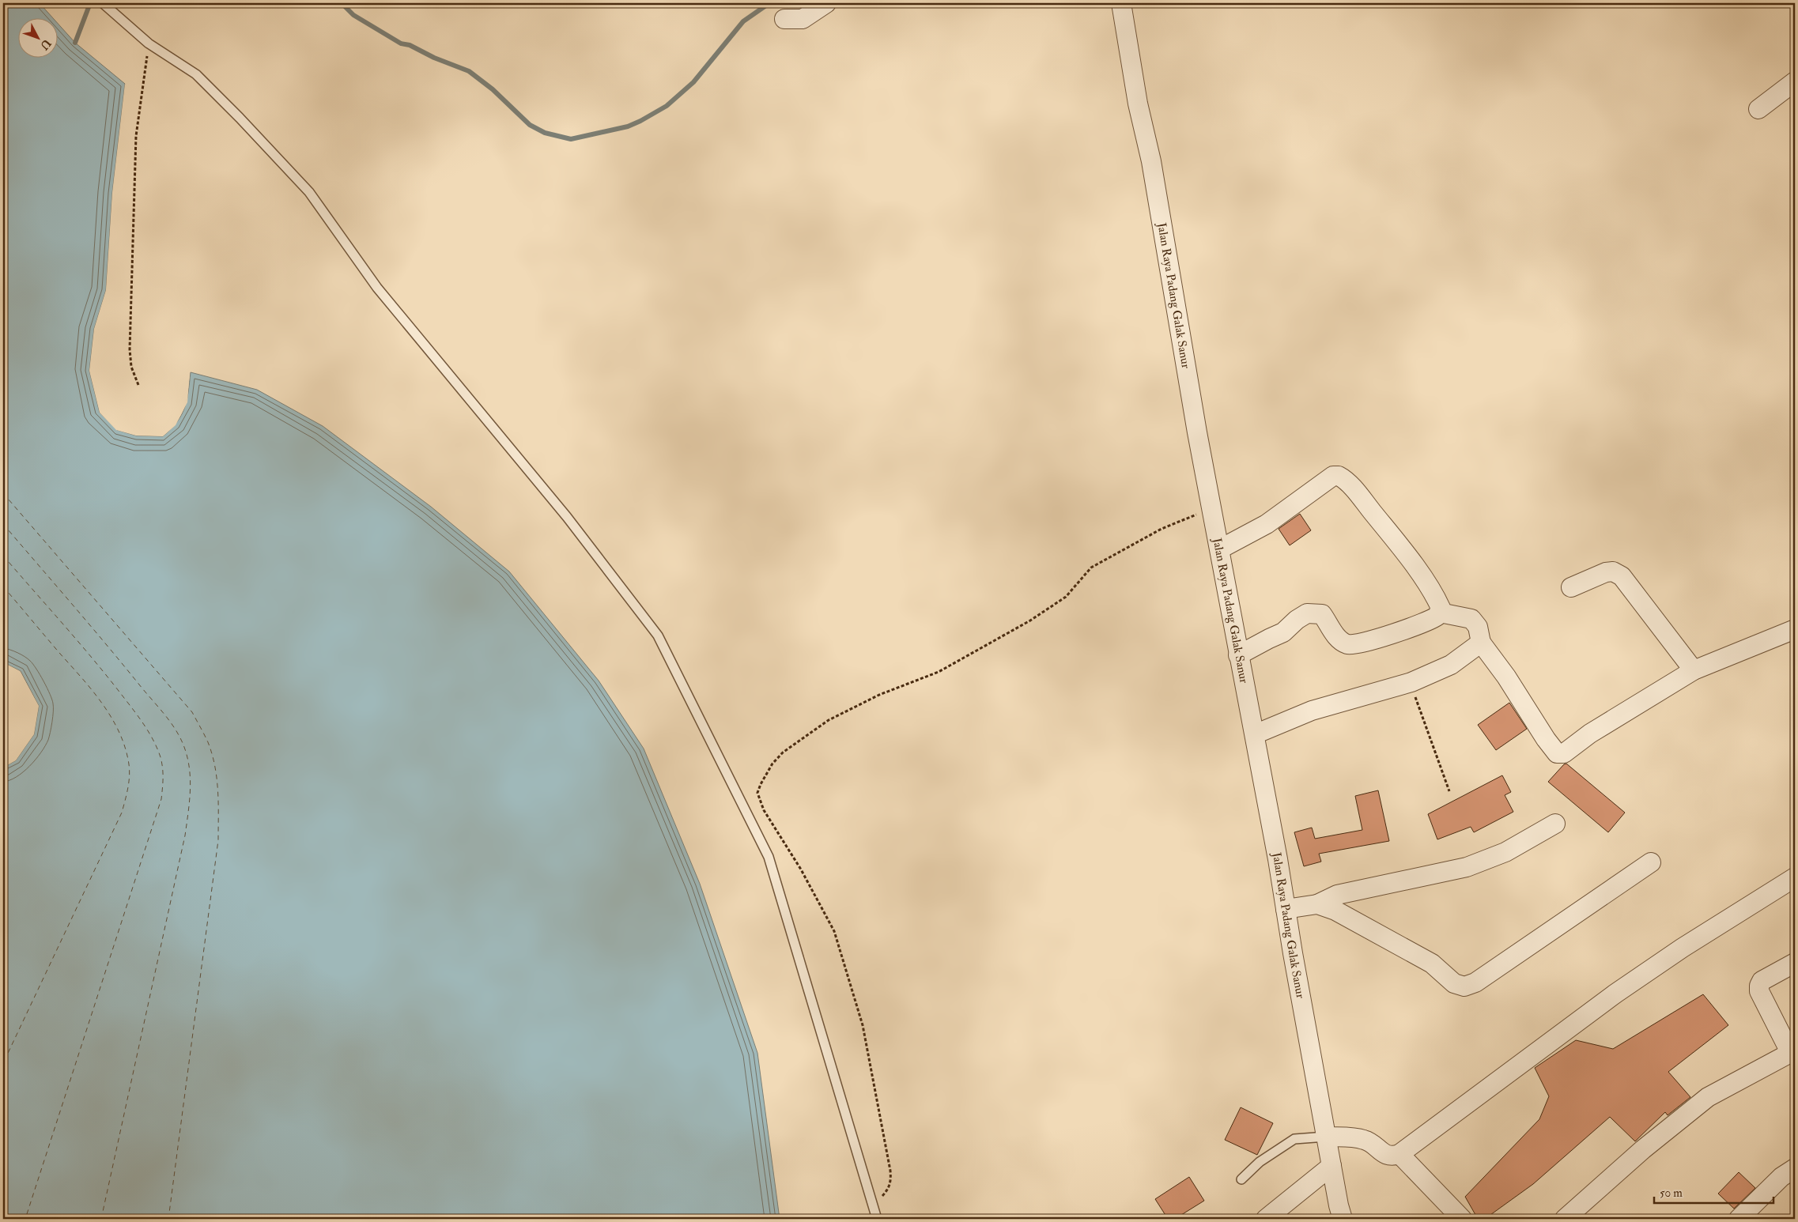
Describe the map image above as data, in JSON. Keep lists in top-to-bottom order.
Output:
{
  "streets": {
    "street": ["Jalan Raya Padang Galak Sanur"]
  },
  "scale_bar": "50 m",
  "north": "bottom right"
}
